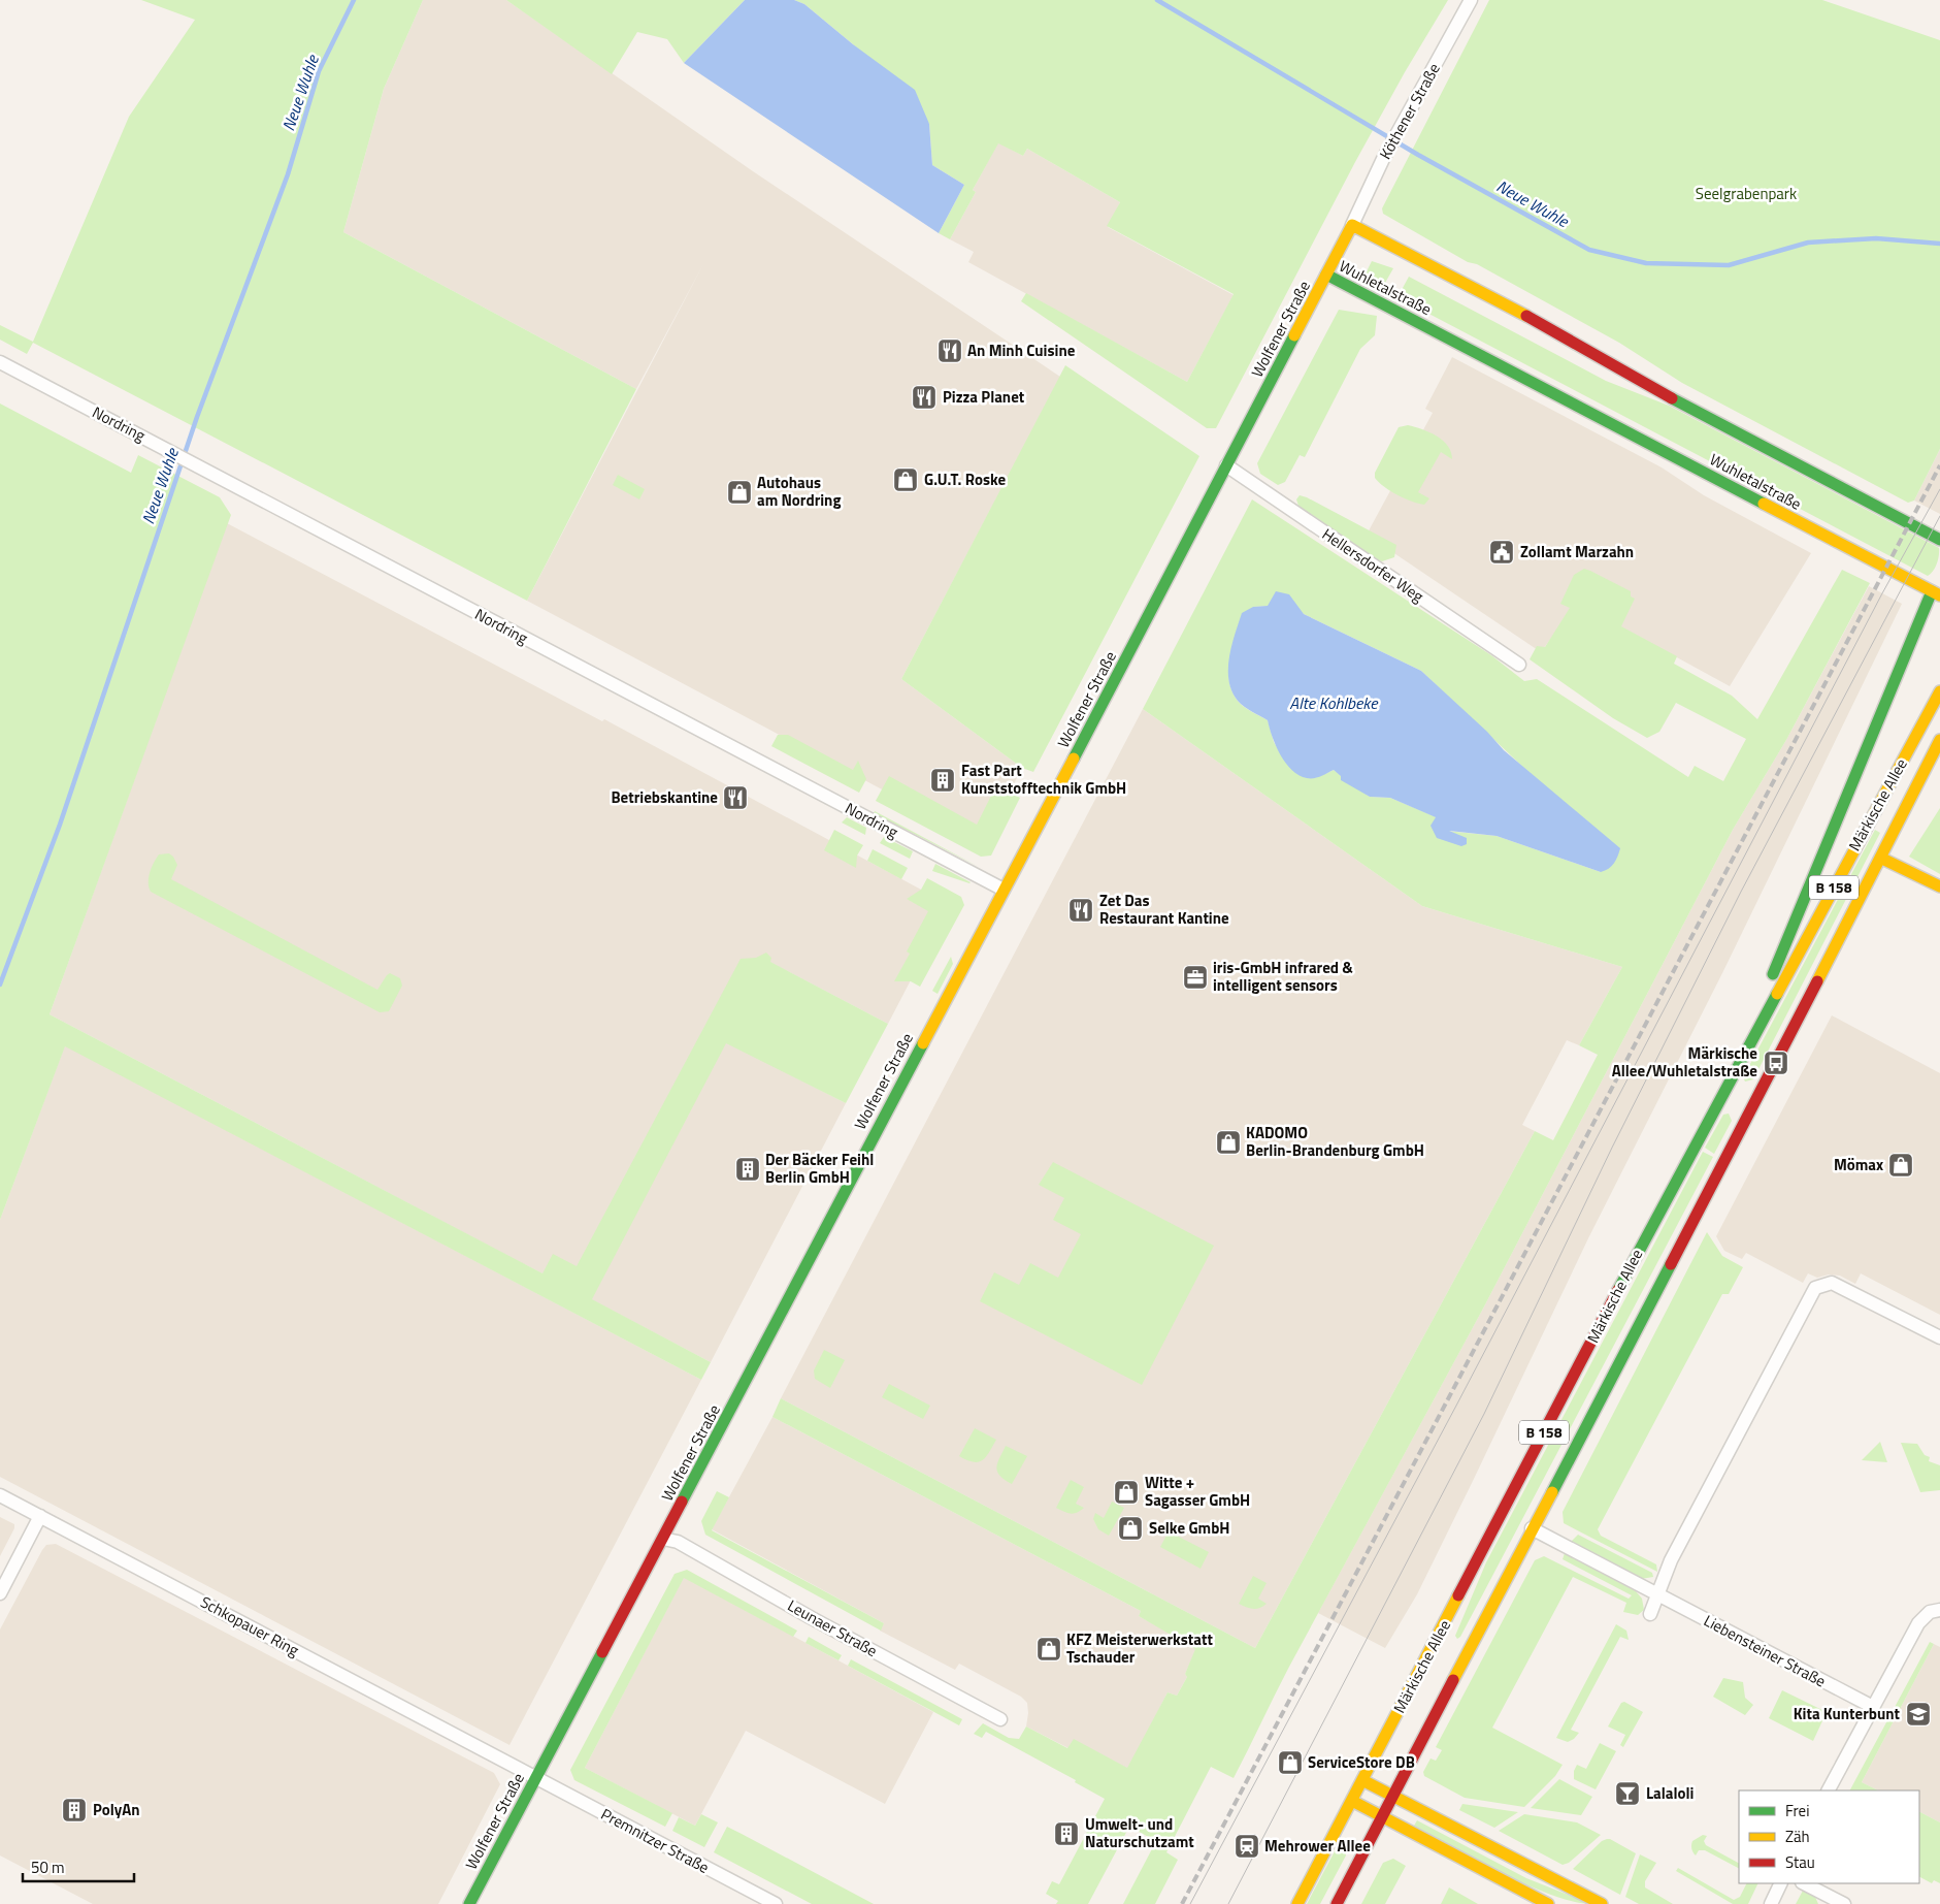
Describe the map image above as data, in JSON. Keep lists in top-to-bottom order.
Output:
{
  "streets": {
    "main road": [
      "Wuhletalstraße",
      "Wolfener Straße",
      "Märkische Allee",
      "B 158"
    ],
    "street": [
      "Köthener Straße",
      "Nordring",
      "Hellersdorfer Weg",
      "Schkopauer Ring",
      "Leunaer Straße",
      "Liebensteiner Straße",
      "Premnitzer Straße"
    ]
  },
  "crossings": [
    ["Köthener Straße", "Wuhletalstraße"],
    ["Wuhletalstraße", "Wolfener Straße"],
    ["Wolfener Straße", "Nordring"],
    ["Wolfener Straße", "Hellersdorfer Weg"],
    ["Wolfener Straße", "Schkopauer Ring"],
    ["Wolfener Straße", "Leunaer Straße"],
    ["Wolfener Straße", "Premnitzer Straße"],
    ["Schkopauer Ring", "Premnitzer Straße"]
  ],
  "water": ["Neue Wuhle", "Alte Kohlbeke"],
  "parks": ["Seelgrabenpark"],
  "places": {
    "restaurant": [
      "An Minh Cuisine",
      "Pizza Planet",
      "Betriebskantine",
      "Zet Das Restaurant Kantine"
    ],
    "shop": [
      "G.U.T. Roske",
      "Autohaus am Nordring",
      "KADOMO Berlin-Brandenburg GmbH",
      "Mömax",
      "Witte + Sagasser GmbH",
      "Selke GmbH",
      "KFZ Meisterwerkstatt Tschauder",
      "ServiceStore DB"
    ],
    "public building": ["Zollamt Marzahn"],
    "building": [
      "Fast Part Kunststofftechnik GmbH",
      "Der Bäcker Feihl Berlin GmbH",
      "PolyAn",
      "Umwelt- und Naturschutzamt"
    ],
    "office": ["iris-GmbH infrared & intelligent sensors"],
    "bus stop": ["Märkische Allee/Wuhletalstraße"],
    "school or university": ["Kita Kunterbunt"],
    "bar": ["Lalaloli"],
    "station": ["Mehrower Allee"]
  },
  "legend": ["Frei", "Zäh", "Stau"],
  "scale_bar": "50 m"
}
